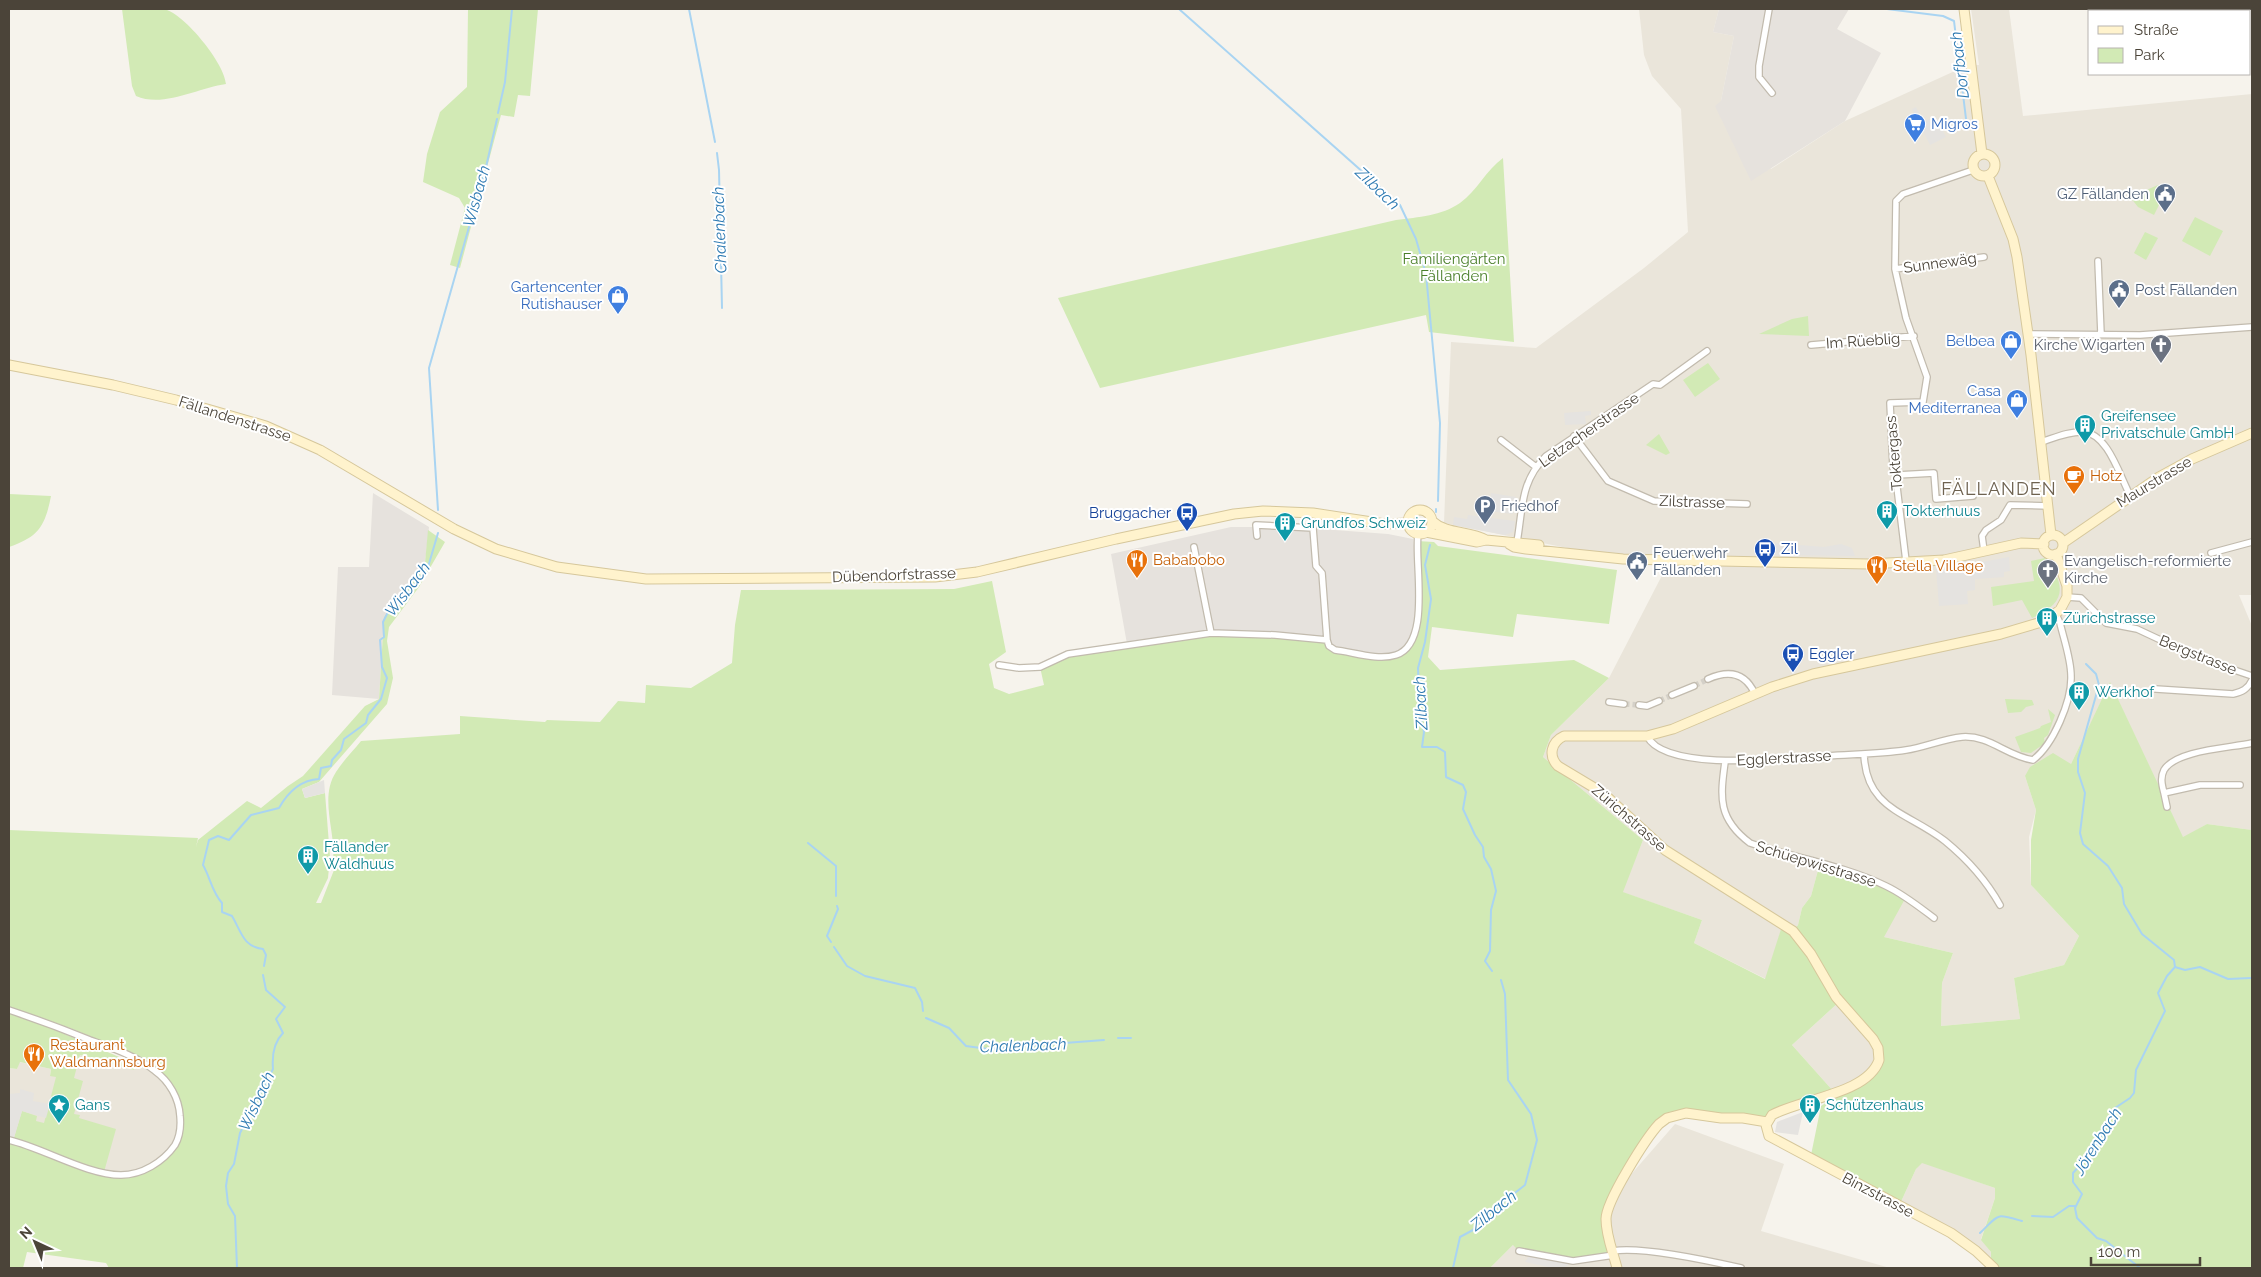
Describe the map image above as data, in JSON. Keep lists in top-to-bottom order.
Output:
{
  "streets": {
    "main road": [
      "Fällandenstrasse",
      "Maurstrasse",
      "Dübendorfstrasse",
      "Zürichstrasse",
      "Binzstrasse"
    ],
    "street": [
      "Sunnewäg",
      "Im Rüeblig",
      "Letzacherstrasse",
      "Toktergass",
      "Zilstrasse",
      "Bergstrasse",
      "Egglerstrasse",
      "Schüepwisstrasse"
    ]
  },
  "crossings": [
    ["Im Rüeblig", "Toktergass"],
    ["Fällandenstrasse", "Dübendorfstrasse"],
    ["Letzacherstrasse", "Zilstrasse"],
    ["Egglerstrasse", "Zürichstrasse"],
    ["Egglerstrasse", "Schüepwisstrasse"],
    ["Zürichstrasse", "Binzstrasse"]
  ],
  "districts": ["FÄLLANDEN"],
  "water": [
    "Dorfbach",
    "Zilbach",
    "Wisbach",
    "Chalenbach",
    "Jörenbach"
  ],
  "parks": ["Familiengärten Fällanden"],
  "places": {
    "supermarket": ["Migros"],
    "public building": ["GZ Fällanden", "Post Fällanden", "Feuerwehr Fällanden"],
    "shop": ["Gartencenter Rutishauser", "Belbea", "Casa Mediterranea"],
    "church": ["Kirche Wigarten", "Evangelisch-reformierte Kirche"],
    "building": [
      "Greifensee Privatschule GmbH",
      "Tokterhuus",
      "Grundfos Schweiz",
      "Zürichstrasse",
      "Werkhof",
      "Fällander Waldhuus",
      "Schützenhaus"
    ],
    "cafe": ["Hotz"],
    "parking": ["Friedhof"],
    "bus stop": ["Bruggacher", "Zil", "Eggler"],
    "restaurant": ["Bababobo", "Stella Village", "Restaurant Waldmannsburg"],
    "place": ["Gans"]
  },
  "legend": ["Straße", "Park"],
  "scale_bar": "100 m",
  "north": "top left"
}
